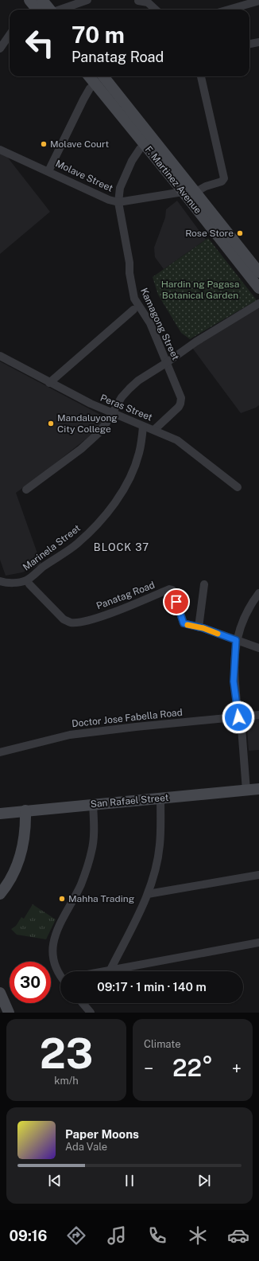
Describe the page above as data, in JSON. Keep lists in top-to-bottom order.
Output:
{
  "streets": {
    "main road": ["F. Martinez Avenue", "San Rafael Street"],
    "street": [
      "Molave Street",
      "Kamagong Street",
      "Peras Street",
      "Marinela Street",
      "Panatag Road",
      "Doctor Jose Fabella Road"
    ]
  },
  "crossings": [
    ["Molave Street", "F. Martinez Avenue"],
    ["Molave Street", "Kamagong Street"],
    ["F. Martinez Avenue", "Kamagong Street"],
    ["Kamagong Street", "Peras Street"],
    ["Peras Street", "Marinela Street"],
    ["Marinela Street", "Panatag Road"]
  ],
  "districts": ["BLOCK 37"],
  "parks": ["Hardin ng Pagasa Botanical Garden"],
  "places": [
    "Molave Court",
    "Rose Store",
    "Mandaluyong City College",
    "Mahha Trading"
  ],
  "page": {
    "turn": ["70 m", "Panatag Road"],
    "limit": "30",
    "trip": "09:17 · 1 min · 140 m",
    "tile": [
      ["23", "km/h"],
      "Climate"
    ],
    "heat": ["−", "22°", "+"],
    "song": ["Paper Moons", "Ada Vale"],
    "tabs": "09:16"
  }
}
